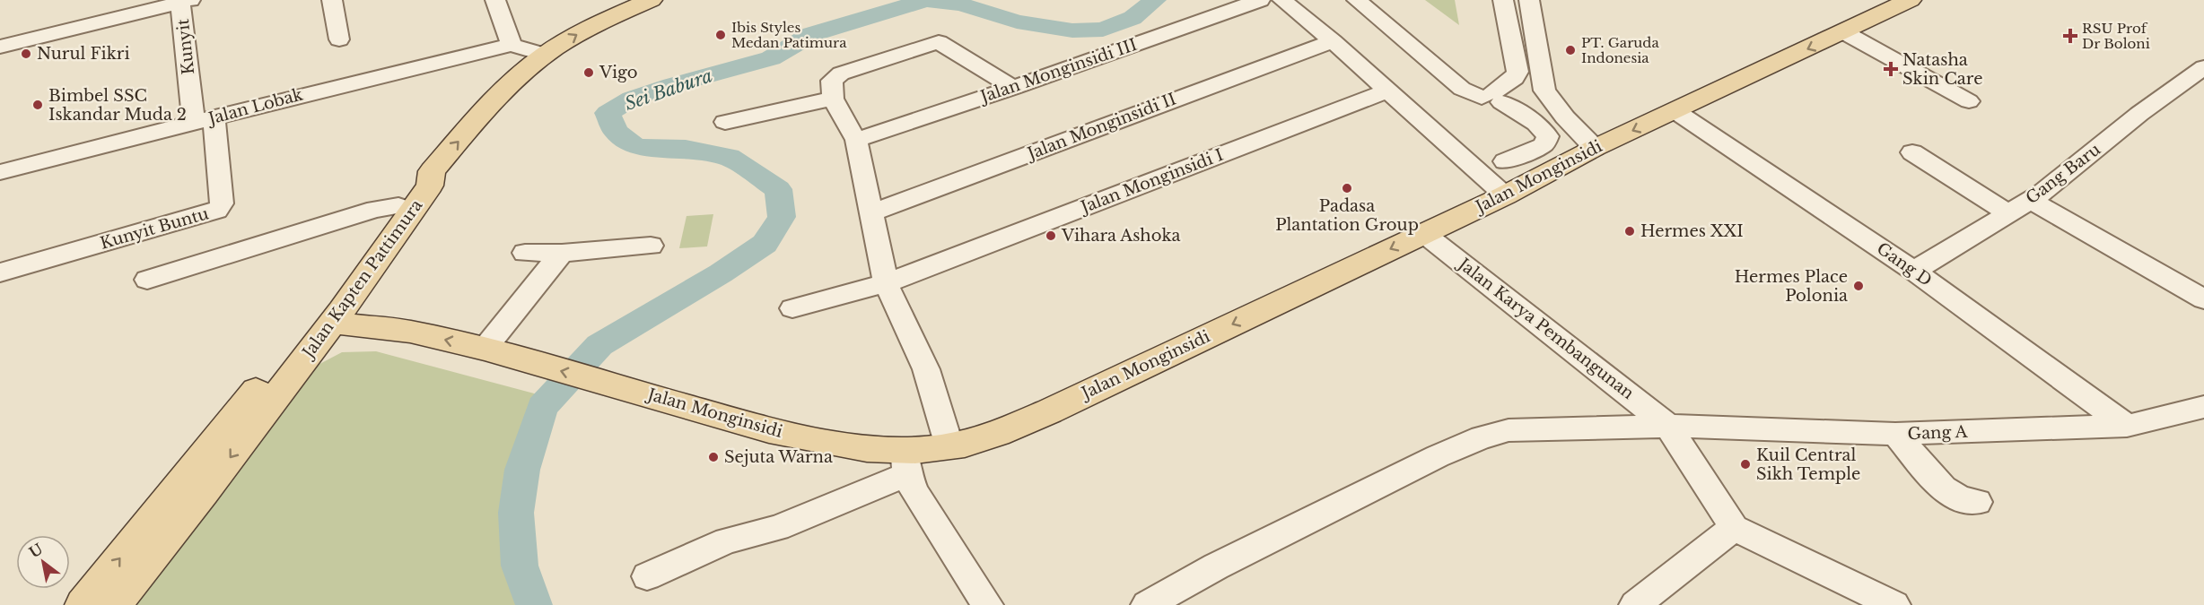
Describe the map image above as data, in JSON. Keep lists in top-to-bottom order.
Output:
{
  "streets": {
    "main road": ["Jalan Monginsidi", "Jalan Kapten Pattimura"],
    "street": [
      "Kunyit",
      "Jalan Monginsidi III",
      "Jalan Lobak",
      "Jalan Monginsidi II",
      "Gang Baru",
      "Jalan Monginsidi I",
      "Kunyit Buntu",
      "Gang D",
      "Jalan Karya Pembangunan",
      "Gang A"
    ]
  },
  "crossings": [
    ["Kunyit", "Jalan Lobak"],
    ["Kunyit", "Kunyit Buntu"],
    ["Jalan Lobak", "Kunyit Buntu"],
    ["Gang Baru", "Gang D"],
    ["Jalan Monginsidi", "Gang D"],
    ["Jalan Monginsidi", "Jalan Kapten Pattimura"],
    ["Jalan Monginsidi", "Jalan Karya Pembangunan"],
    ["Gang D", "Gang A"],
    ["Jalan Karya Pembangunan", "Gang A"]
  ],
  "one_way": ["Jalan Monginsidi"],
  "water": ["Sei Babura"],
  "places": {
    "other": [
      "Ibis Styles Medan Patimura",
      "PT. Garuda Indonesia",
      "Nurul Fikri",
      "Vigo",
      "Bimbel SSC Iskandar Muda 2",
      "Padasa Plantation Group",
      "Hermes XXI",
      "Vihara Ashoka",
      "Hermes Place Polonia",
      "Sejuta Warna",
      "Kuil Central Sikh Temple"
    ],
    "health": ["RSU Prof Dr Boloni", "Natasha Skin Care"]
  },
  "north": "top left"
}
